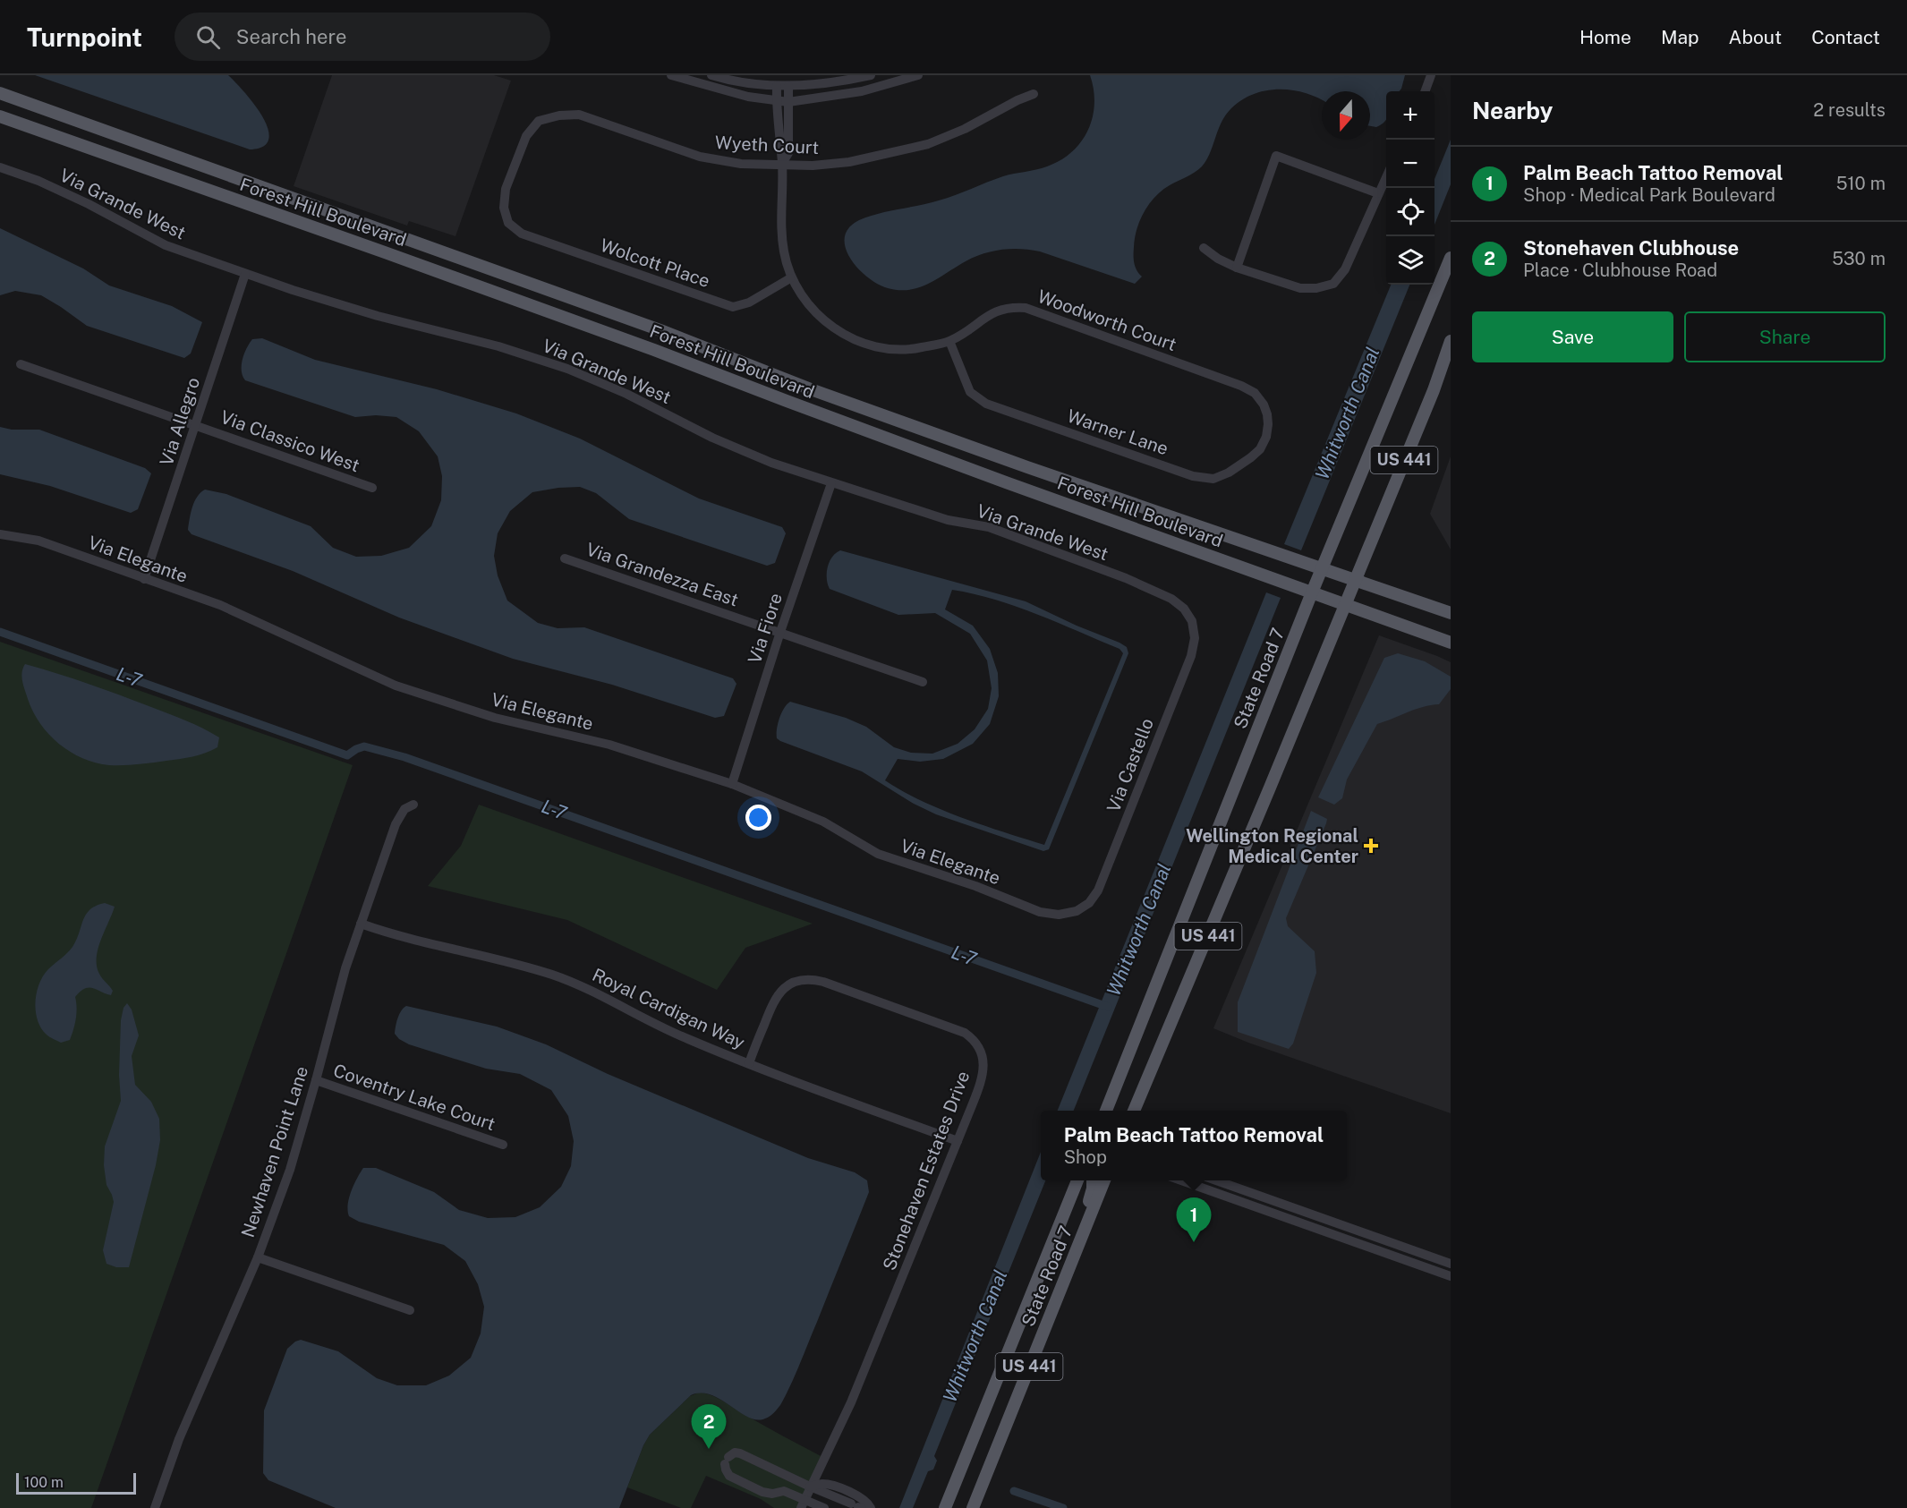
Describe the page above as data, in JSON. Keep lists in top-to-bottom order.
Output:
{
  "streets": {
    "main road": ["Forest Hill Boulevard", "US 441", "State Road 7"],
    "street": [
      "Wyeth Court",
      "Via Grande West",
      "Wolcott Place",
      "Woodworth Court",
      "Via Allegro",
      "Warner Lane",
      "Via Classico West",
      "Via Elegante",
      "Via Grandezza East",
      "Via Fiore",
      "Via Castello",
      "Royal Cardigan Way",
      "Coventry Lake Court",
      "Newhaven Point Lane",
      "Stonehaven Estates Drive"
    ]
  },
  "crossings": [
    ["Wyeth Court", "Wolcott Place"],
    ["Wyeth Court", "Woodworth Court"],
    ["Via Grande West", "Via Allegro"],
    ["Via Grande West", "Via Fiore"],
    ["Via Grande West", "Via Castello"],
    ["Forest Hill Boulevard", "US 441"],
    ["Forest Hill Boulevard", "State Road 7"],
    ["Wolcott Place", "Woodworth Court"],
    ["Woodworth Court", "Warner Lane"],
    ["Via Allegro", "Via Classico West"],
    ["Via Allegro", "Via Elegante"],
    ["Via Elegante", "Via Fiore"],
    ["Via Elegante", "Via Castello"],
    ["Via Grandezza East", "Via Fiore"],
    ["Royal Cardigan Way", "Newhaven Point Lane"],
    ["Royal Cardigan Way", "Stonehaven Estates Drive"],
    ["Coventry Lake Court", "Newhaven Point Lane"]
  ],
  "water": ["Whitworth Canal", "L-7"],
  "places": {
    "health": ["Wellington Regional Medical Center"]
  },
  "scale_bar": "100 m",
  "north": "bottom",
  "page": {
    "header": "Turnpoint",
    "search": "Search here",
    "nav": [
      "Home",
      "Map",
      "About",
      "Contact"
    ],
    "heading": ["Nearby", "2 results"],
    "map_buttons": ["+", "−"],
    "list": [
      {
        "mark": "1",
        "name": "Palm Beach Tattoo Removal",
        "note": "Shop · Medical Park Boulevard",
        "value": "510 m"
      },
      {
        "mark": "2",
        "name": "Stonehaven Clubhouse",
        "note": "Place · Clubhouse Road",
        "value": "530 m"
      }
    ],
    "buttons": ["Save", "Share"],
    "popup": ["Palm Beach Tattoo Removal", "Shop"],
    "pins": ["1", "2"],
    "scale": "100 m"
  }
}
